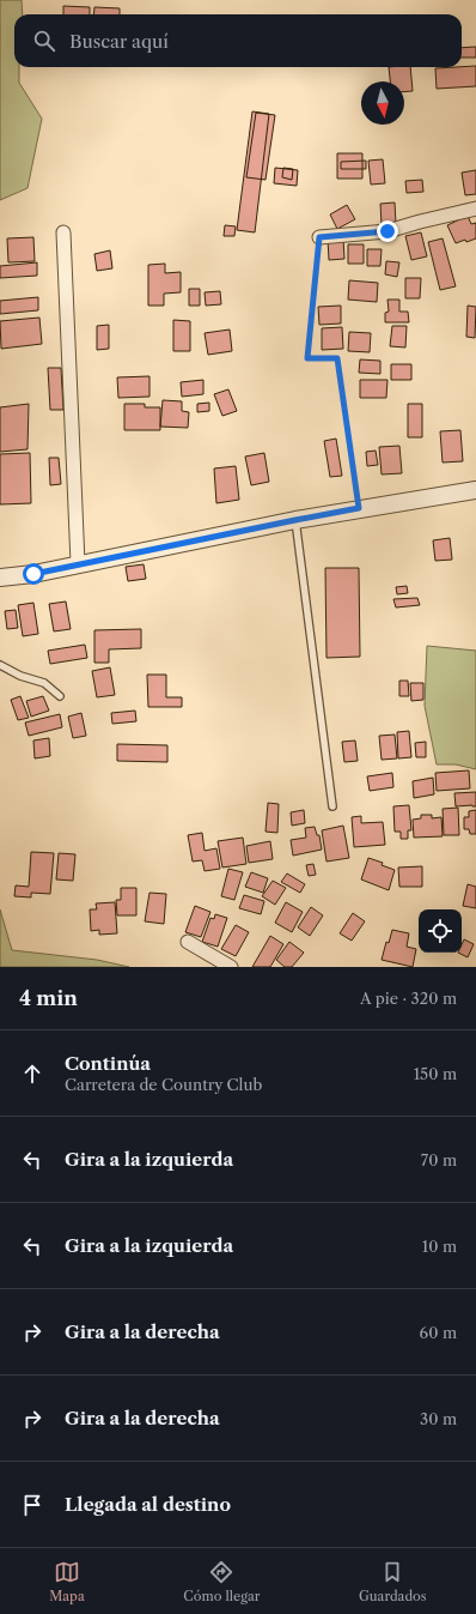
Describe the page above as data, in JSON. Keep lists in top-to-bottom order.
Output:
{
  "north": "bottom",
  "page": {
    "search": "Buscar aquí",
    "heading": ["4 min", "A pie · 320 m"],
    "list": [
      ["Continúa", "Carretera de Country Club", "150 m"],
      ["Gira a la izquierda", "70 m"],
      ["Gira a la izquierda", "10 m"],
      ["Gira a la derecha", "60 m"],
      ["Gira a la derecha", "30 m"],
      "Llegada al destino"
    ],
    "nav": ["Mapa", "Cómo llegar", "Guardados"]
  }
}
